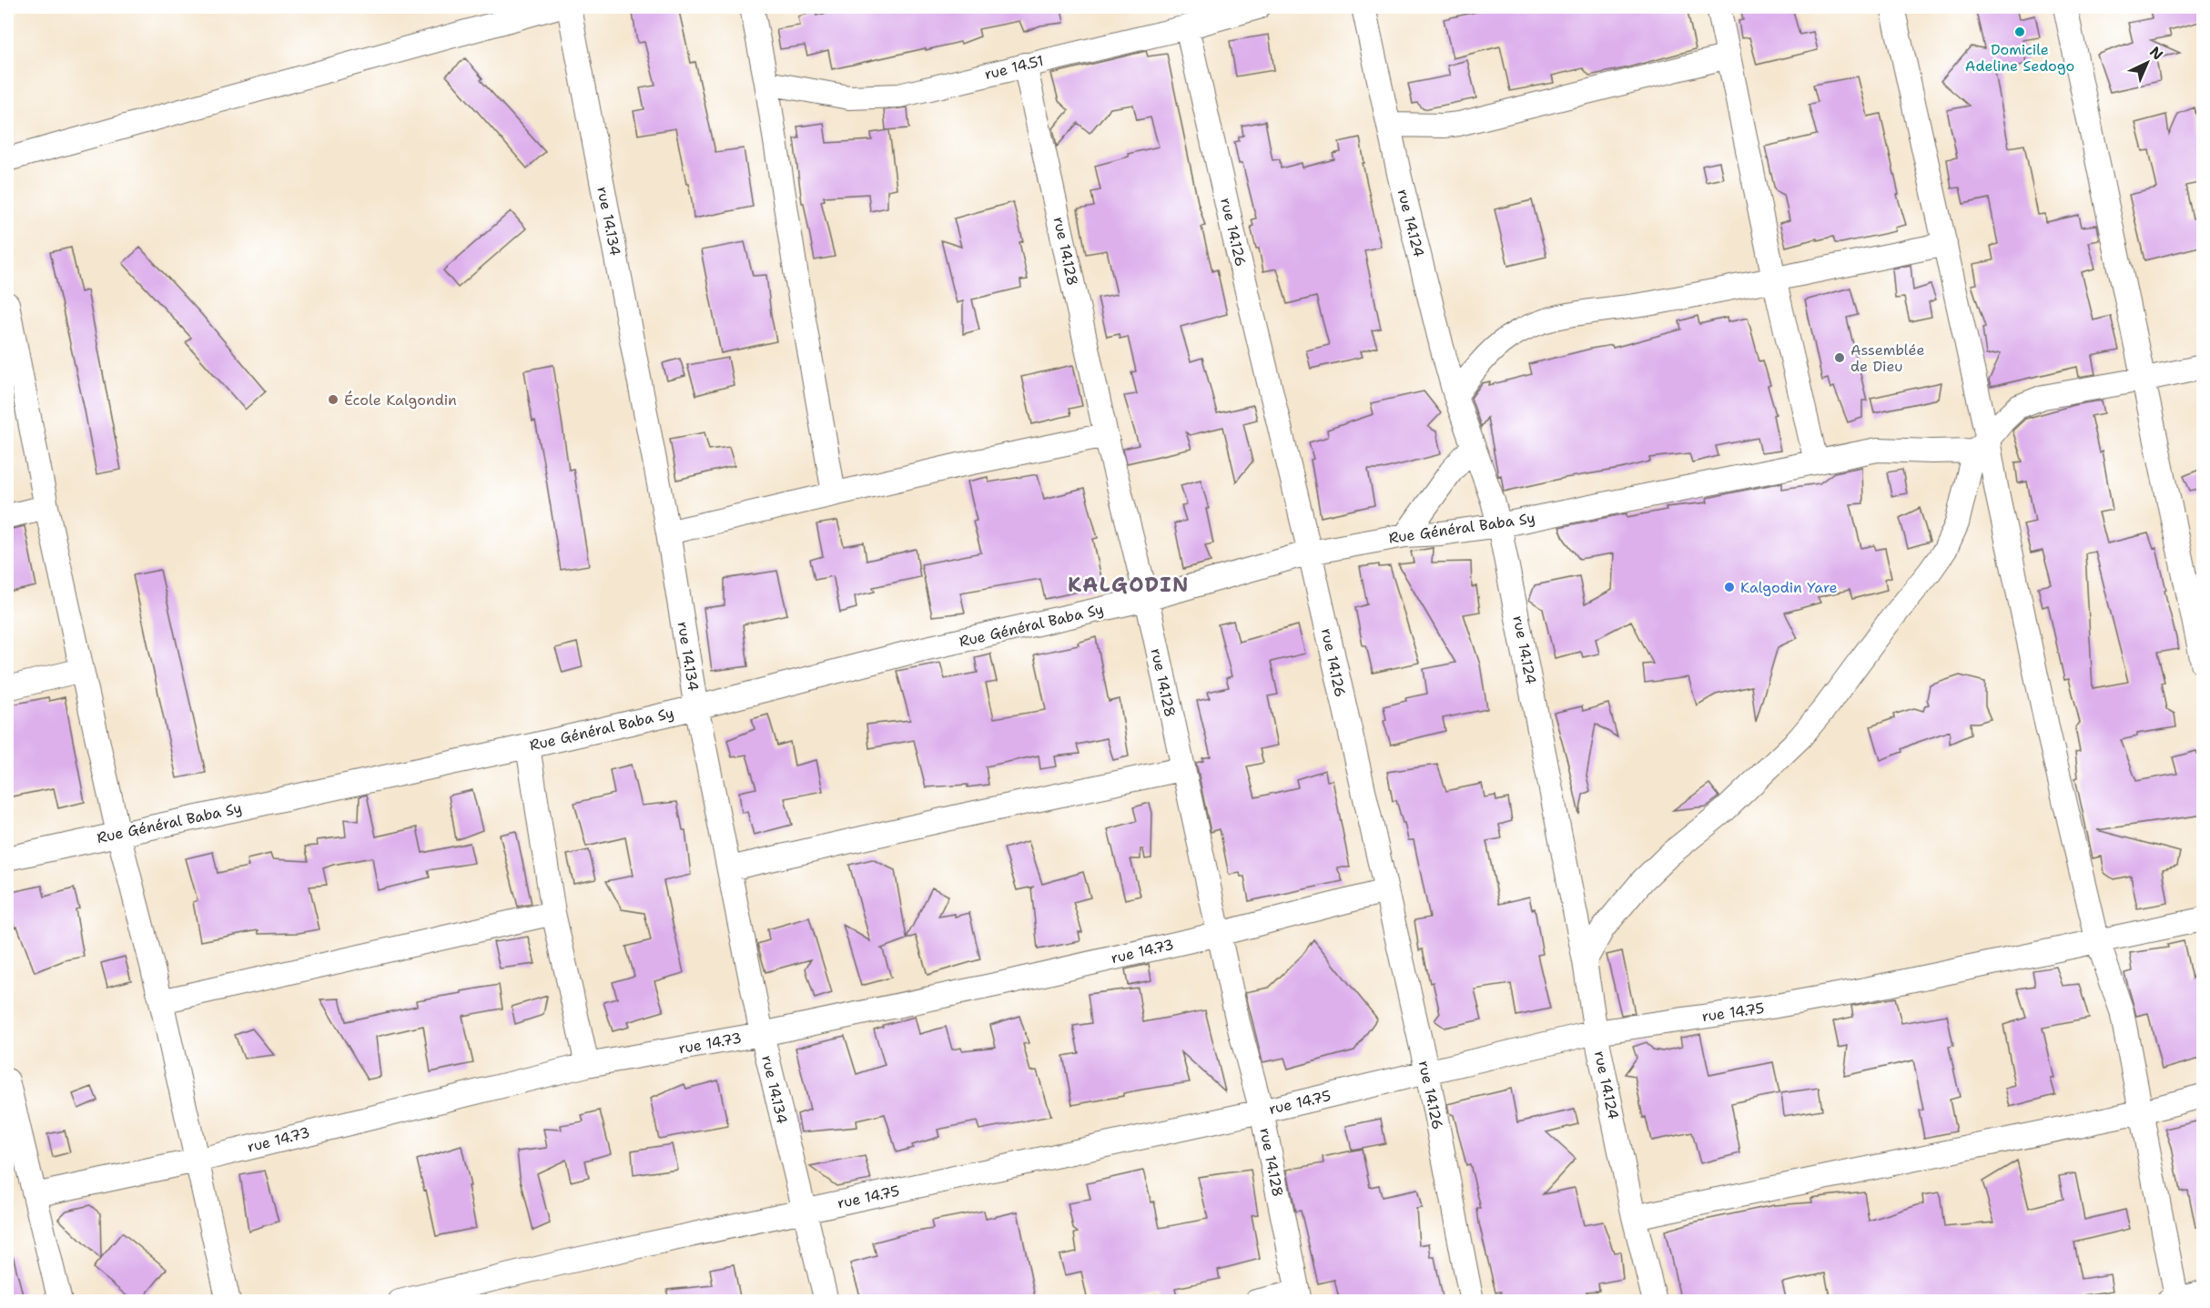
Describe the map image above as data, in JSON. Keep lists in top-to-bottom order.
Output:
{
  "streets": {
    "street": [
      "rue 14.51",
      "rue 14.134",
      "rue 14.124",
      "rue 14.126",
      "rue 14.128",
      "Rue Général Baba Sy",
      "rue 14.73",
      "rue 14.75"
    ]
  },
  "crossings": [
    ["rue 14.51", "rue 14.126"],
    ["rue 14.51", "rue 14.128"],
    ["rue 14.134", "Rue Général Baba Sy"],
    ["rue 14.134", "rue 14.73"],
    ["rue 14.134", "rue 14.75"],
    ["rue 14.124", "Rue Général Baba Sy"],
    ["rue 14.124", "rue 14.75"],
    ["rue 14.126", "Rue Général Baba Sy"],
    ["rue 14.126", "rue 14.73"],
    ["rue 14.126", "rue 14.75"],
    ["rue 14.128", "Rue Général Baba Sy"],
    ["rue 14.128", "rue 14.73"],
    ["rue 14.128", "rue 14.75"]
  ],
  "districts": ["KALGODIN"],
  "places": [
    "Domicile Adeline Sedogo",
    "Assemblée de Dieu",
    "École Kalgondin",
    "Kalgodin Yare"
  ],
  "north": "top right"
}
